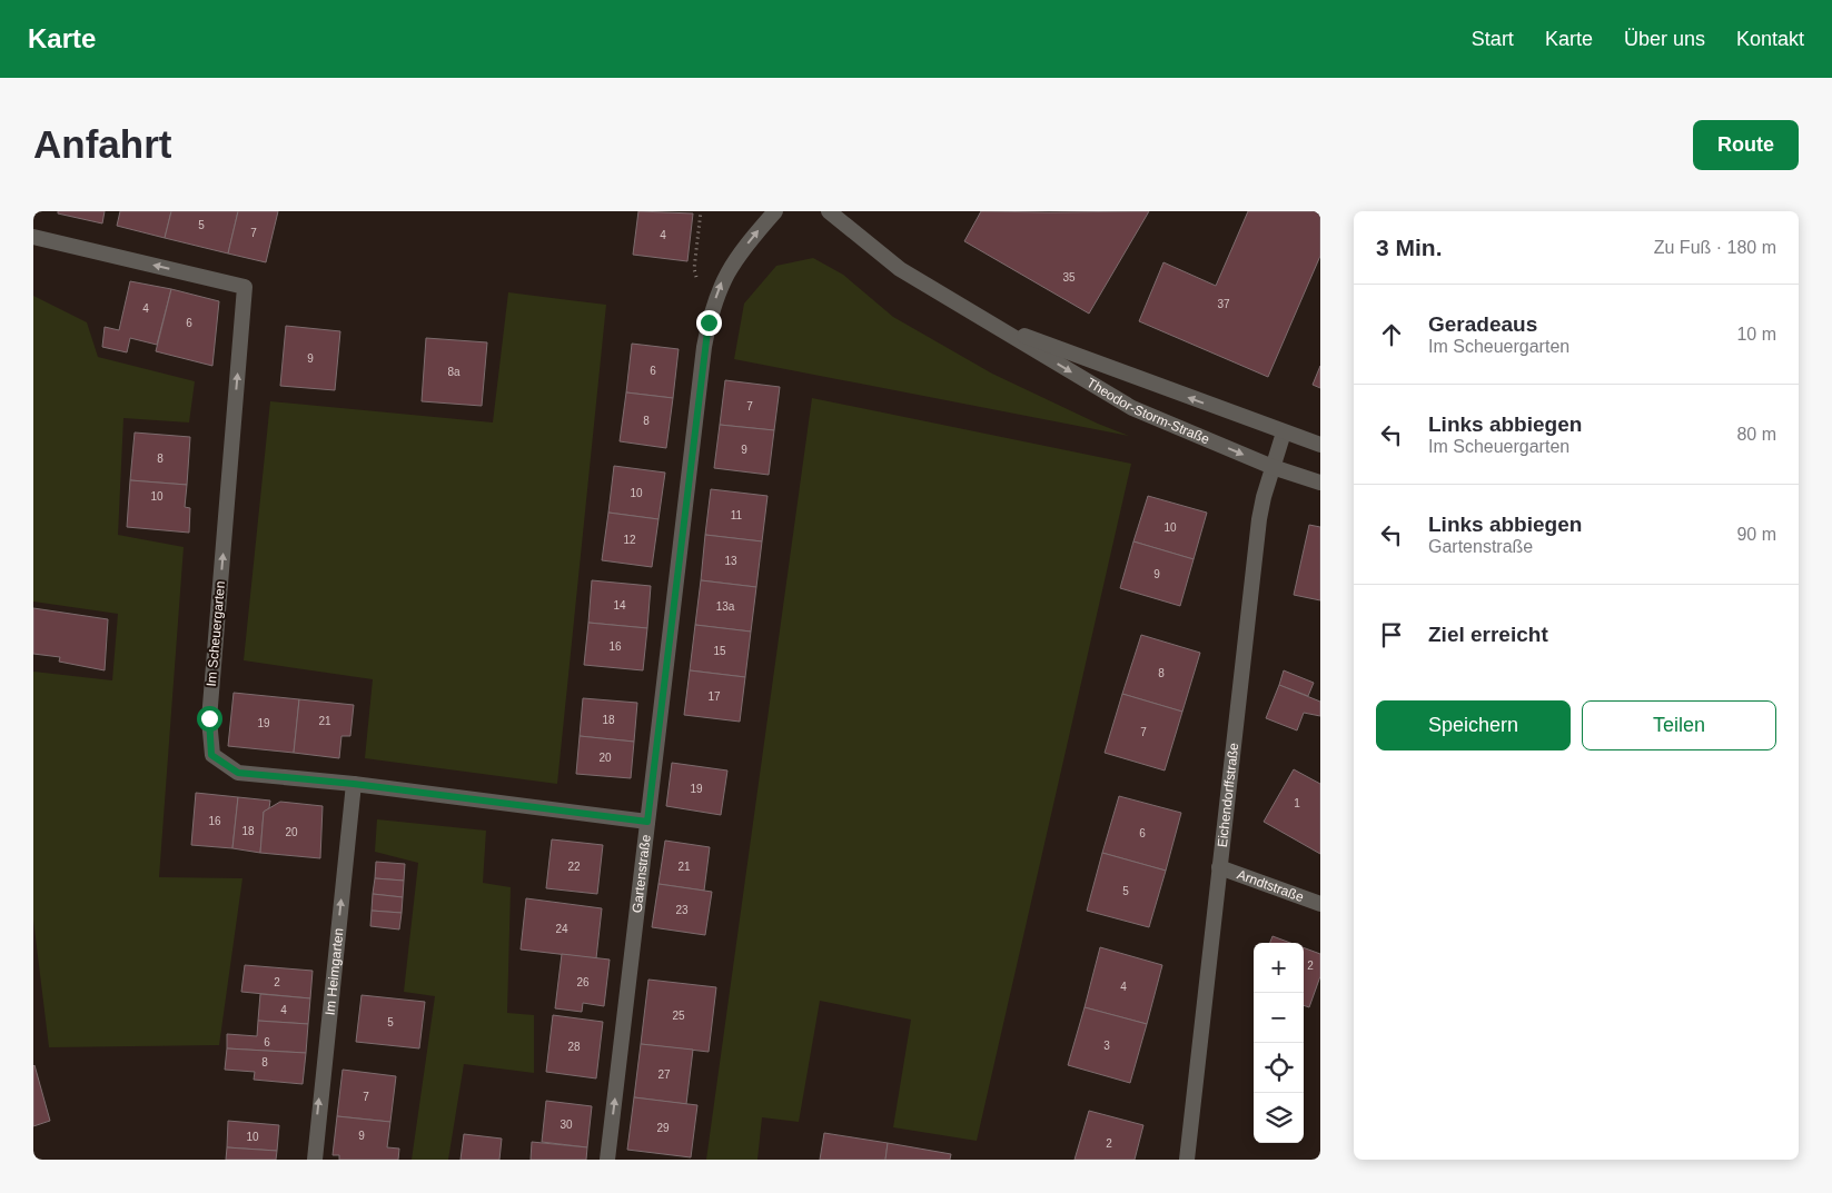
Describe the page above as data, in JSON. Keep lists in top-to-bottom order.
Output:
{
  "streets": {
    "street": [
      "Theodor-Storm-Straße",
      "Im Scheuergarten",
      "Eichendorffstraße",
      "Gartenstraße",
      "Arndtstraße",
      "Im Heimgarten"
    ]
  },
  "crossings": [
    ["Theodor-Storm-Straße", "Eichendorffstraße"],
    ["Im Scheuergarten", "Gartenstraße"],
    ["Im Scheuergarten", "Im Heimgarten"],
    ["Eichendorffstraße", "Arndtstraße"]
  ],
  "one_way": ["Gartenstraße", "Im Heimgarten"],
  "house_numbers": [
    "5",
    "7",
    "4",
    "35",
    "37",
    "4",
    "6",
    "9",
    "6",
    "8a",
    "7",
    "8",
    "9",
    "8",
    "10",
    "10",
    "11",
    "10",
    "12",
    "13",
    "9",
    "14",
    "13a",
    "16",
    "15",
    "8",
    "17",
    "18",
    "21",
    "19",
    "7",
    "20",
    "19",
    "1",
    "16",
    "18",
    "20",
    "6",
    "22",
    "21",
    "5",
    "23",
    "24",
    "2",
    "2",
    "26",
    "4",
    "4",
    "25",
    "5",
    "6",
    "3",
    "28",
    "8",
    "27",
    "7",
    "30",
    "29",
    "9",
    "10",
    "2"
  ],
  "page": {
    "header": "Karte",
    "nav": [
      "Start",
      "Karte",
      "Über uns",
      "Kontakt"
    ],
    "buttons": [
      "Route",
      ["Speichern", "Teilen"]
    ],
    "title": "Anfahrt",
    "heading": ["3 Min.", "Zu Fuß · 180 m"],
    "list": [
      ["Geradeaus", "Im Scheuergarten", "10 m"],
      ["Links abbiegen", "Im Scheuergarten", "80 m"],
      ["Links abbiegen", "Gartenstraße", "90 m"],
      "Ziel erreicht"
    ],
    "map_buttons": ["+", "−"]
  }
}
